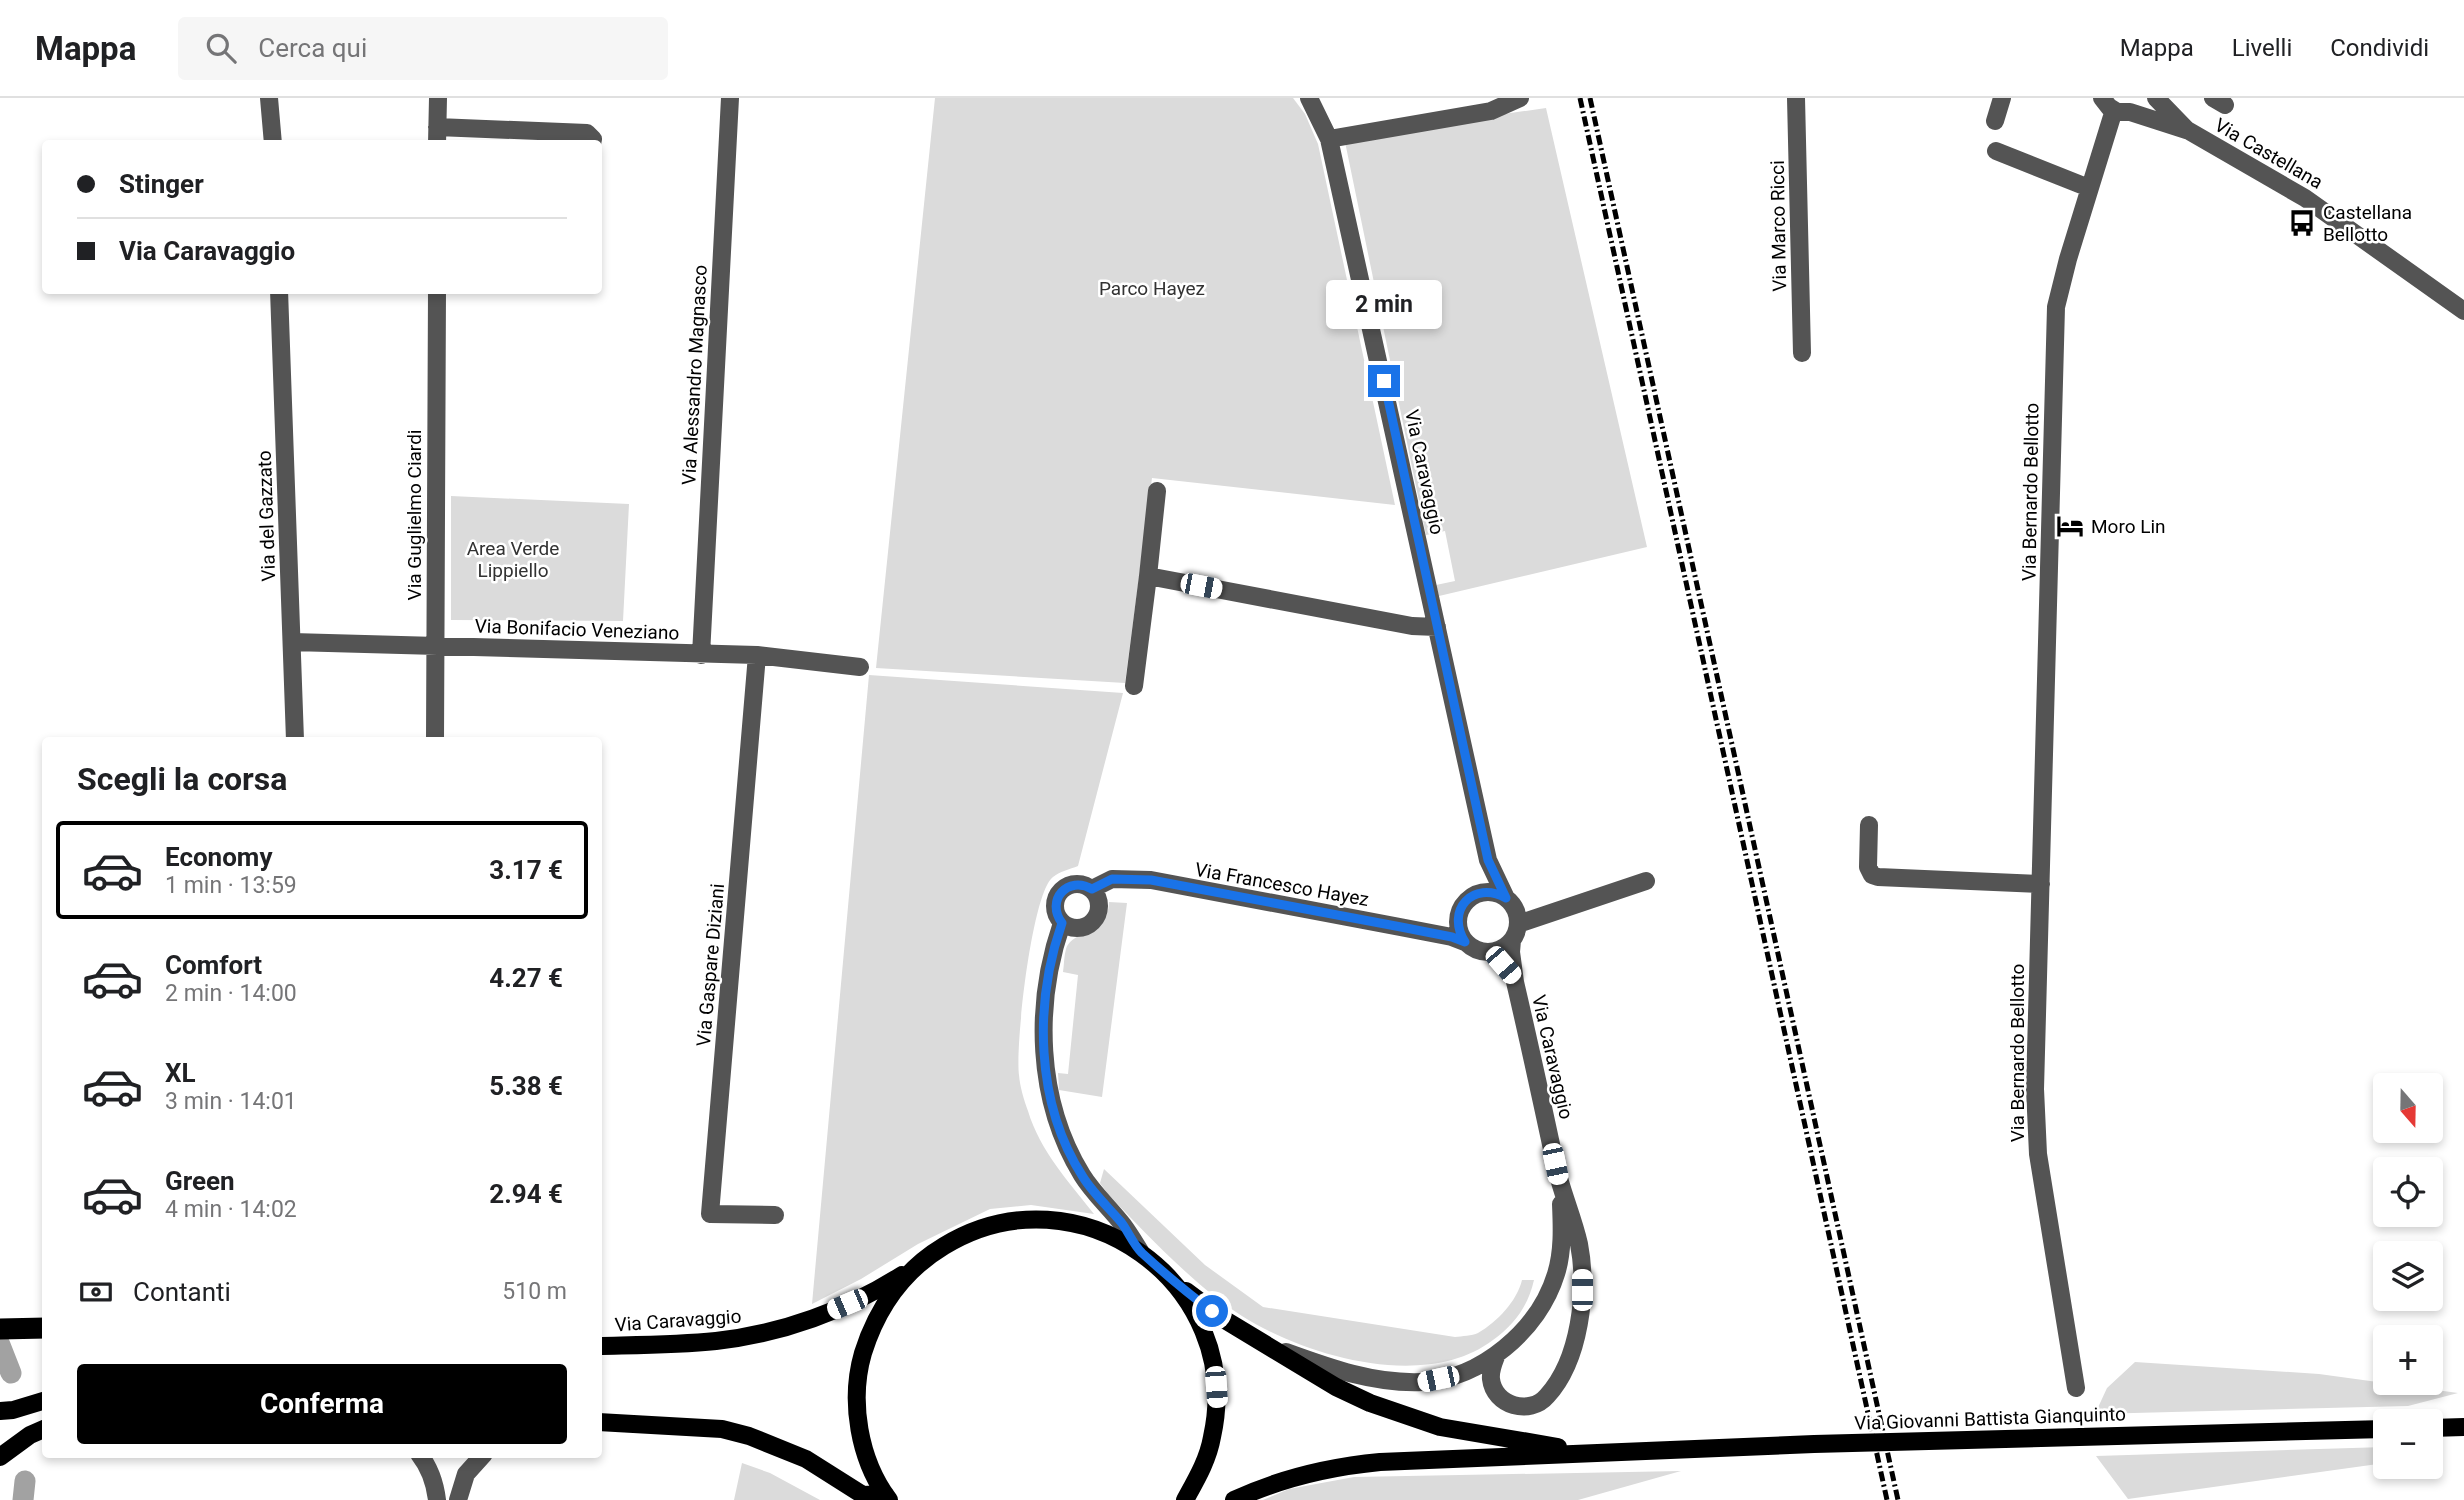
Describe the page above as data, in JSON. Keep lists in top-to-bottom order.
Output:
{
  "streets": {
    "main road": ["Via Caravaggio", "Via Giovanni Battista Gianquinto"],
    "street": [
      "Via Castellana",
      "Via Marco Ricci",
      "Via Alessandro Magnasco",
      "Via Bernardo Bellotto",
      "Via Guglielmo Ciardi",
      "Via del Gazzato",
      "Via Bonifacio Veneziano",
      "Via Francesco Hayez",
      "Via Gaspare Diziani"
    ]
  },
  "crossings": [
    ["Via Castellana", "Via Bernardo Bellotto"],
    ["Via Alessandro Magnasco", "Via Bonifacio Veneziano"],
    ["Via Caravaggio", "Via Francesco Hayez"],
    ["Via Caravaggio", "Via Giovanni Battista Gianquinto"],
    ["Via Guglielmo Ciardi", "Via Bonifacio Veneziano"],
    ["Via del Gazzato", "Via Bonifacio Veneziano"],
    ["Via Bonifacio Veneziano", "Via Gaspare Diziani"]
  ],
  "parks": ["Parco Hayez", "Area Verde Lippiello"],
  "places": {
    "bus stop": ["Castellana Bellotto"],
    "hotel": ["Moro Lin"]
  },
  "north": "bottom",
  "page": {
    "header": "Mappa",
    "search": "Cerca qui",
    "nav": ["Mappa", "Livelli", "Condividi"],
    "banner": ["Stinger", "Via Caravaggio"],
    "bubble": "2 min",
    "heading": "Scegli la corsa",
    "list": [
      {
        "name": "Economy",
        "note": "1 min · 13:59",
        "value": "3.17 €"
      },
      {
        "name": "Comfort",
        "note": "2 min · 14:00",
        "value": "4.27 €"
      },
      {
        "name": "XL",
        "note": "3 min · 14:01",
        "value": "5.38 €"
      },
      {
        "name": "Green",
        "note": "4 min · 14:02",
        "value": "2.94 €"
      }
    ],
    "map_buttons": ["+", "−"],
    "pay": ["Contanti", "510 m"],
    "buttons": "Conferma"
  }
}
